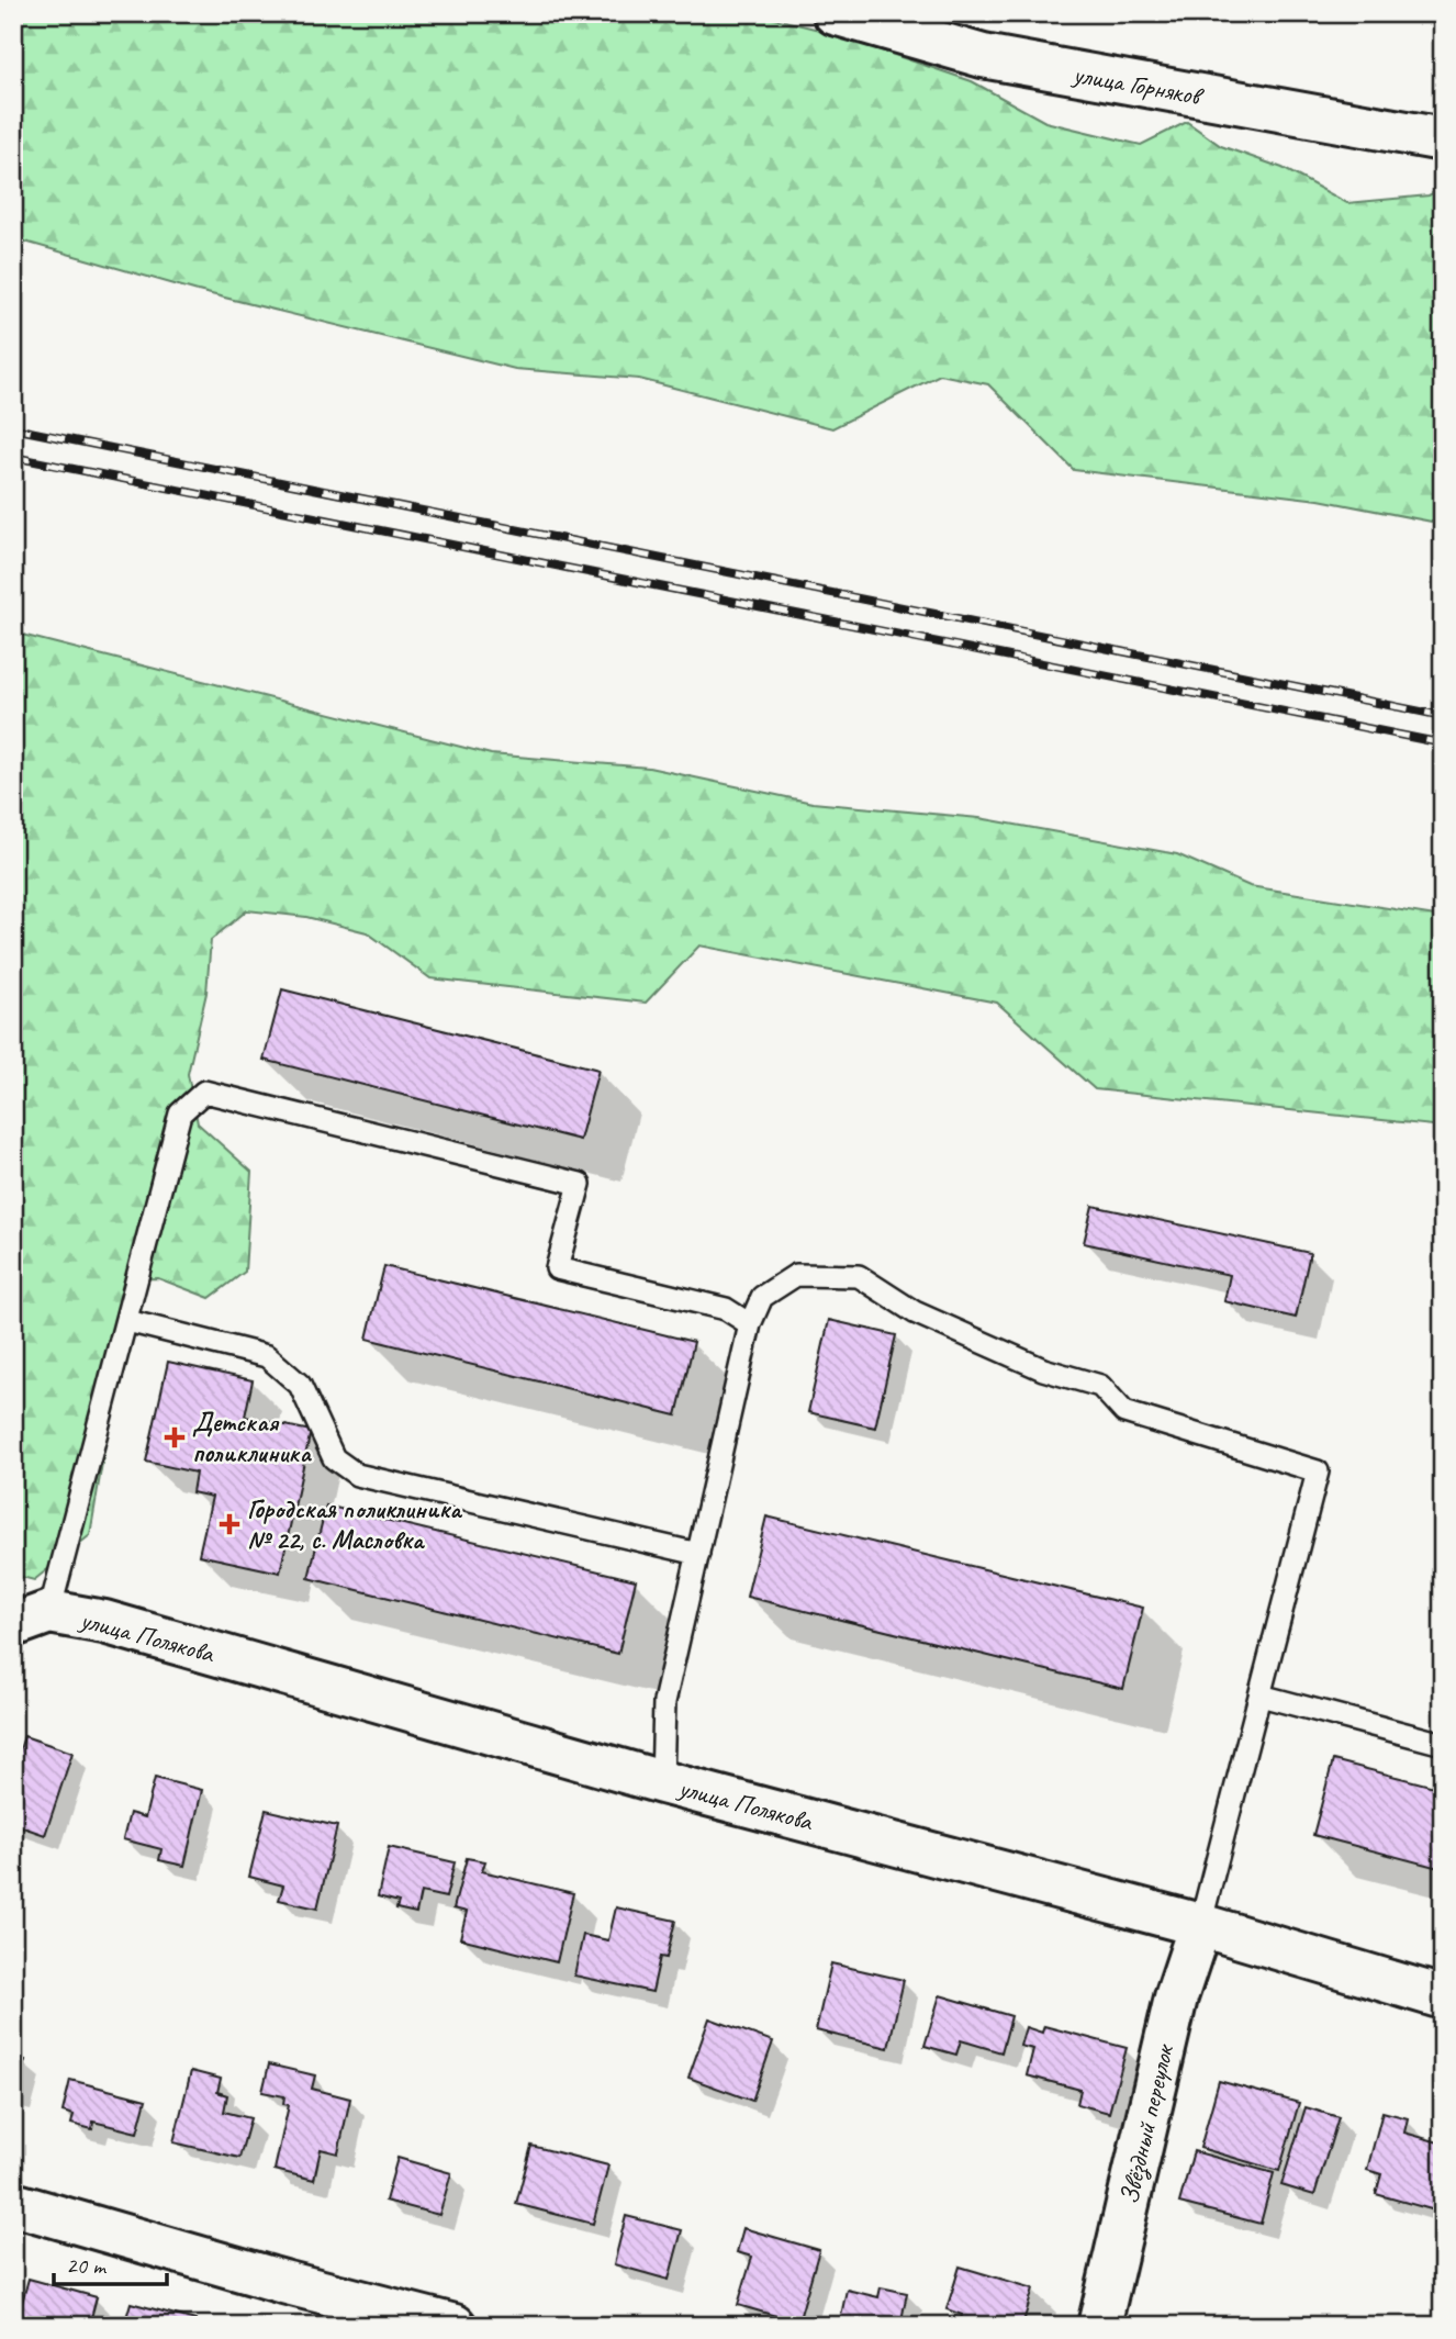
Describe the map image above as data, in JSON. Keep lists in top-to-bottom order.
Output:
{
  "streets": {
    "street": ["улица Горняков", "улица Полякова", "Звёздный переулок"]
  },
  "crossings": [
    ["улица Полякова", "Звёздный переулок"]
  ],
  "places": {
    "health": ["Детская поликлиника", "Городская поликлиника № 22, с. Масловка"]
  },
  "scale_bar": "20 m"
}
